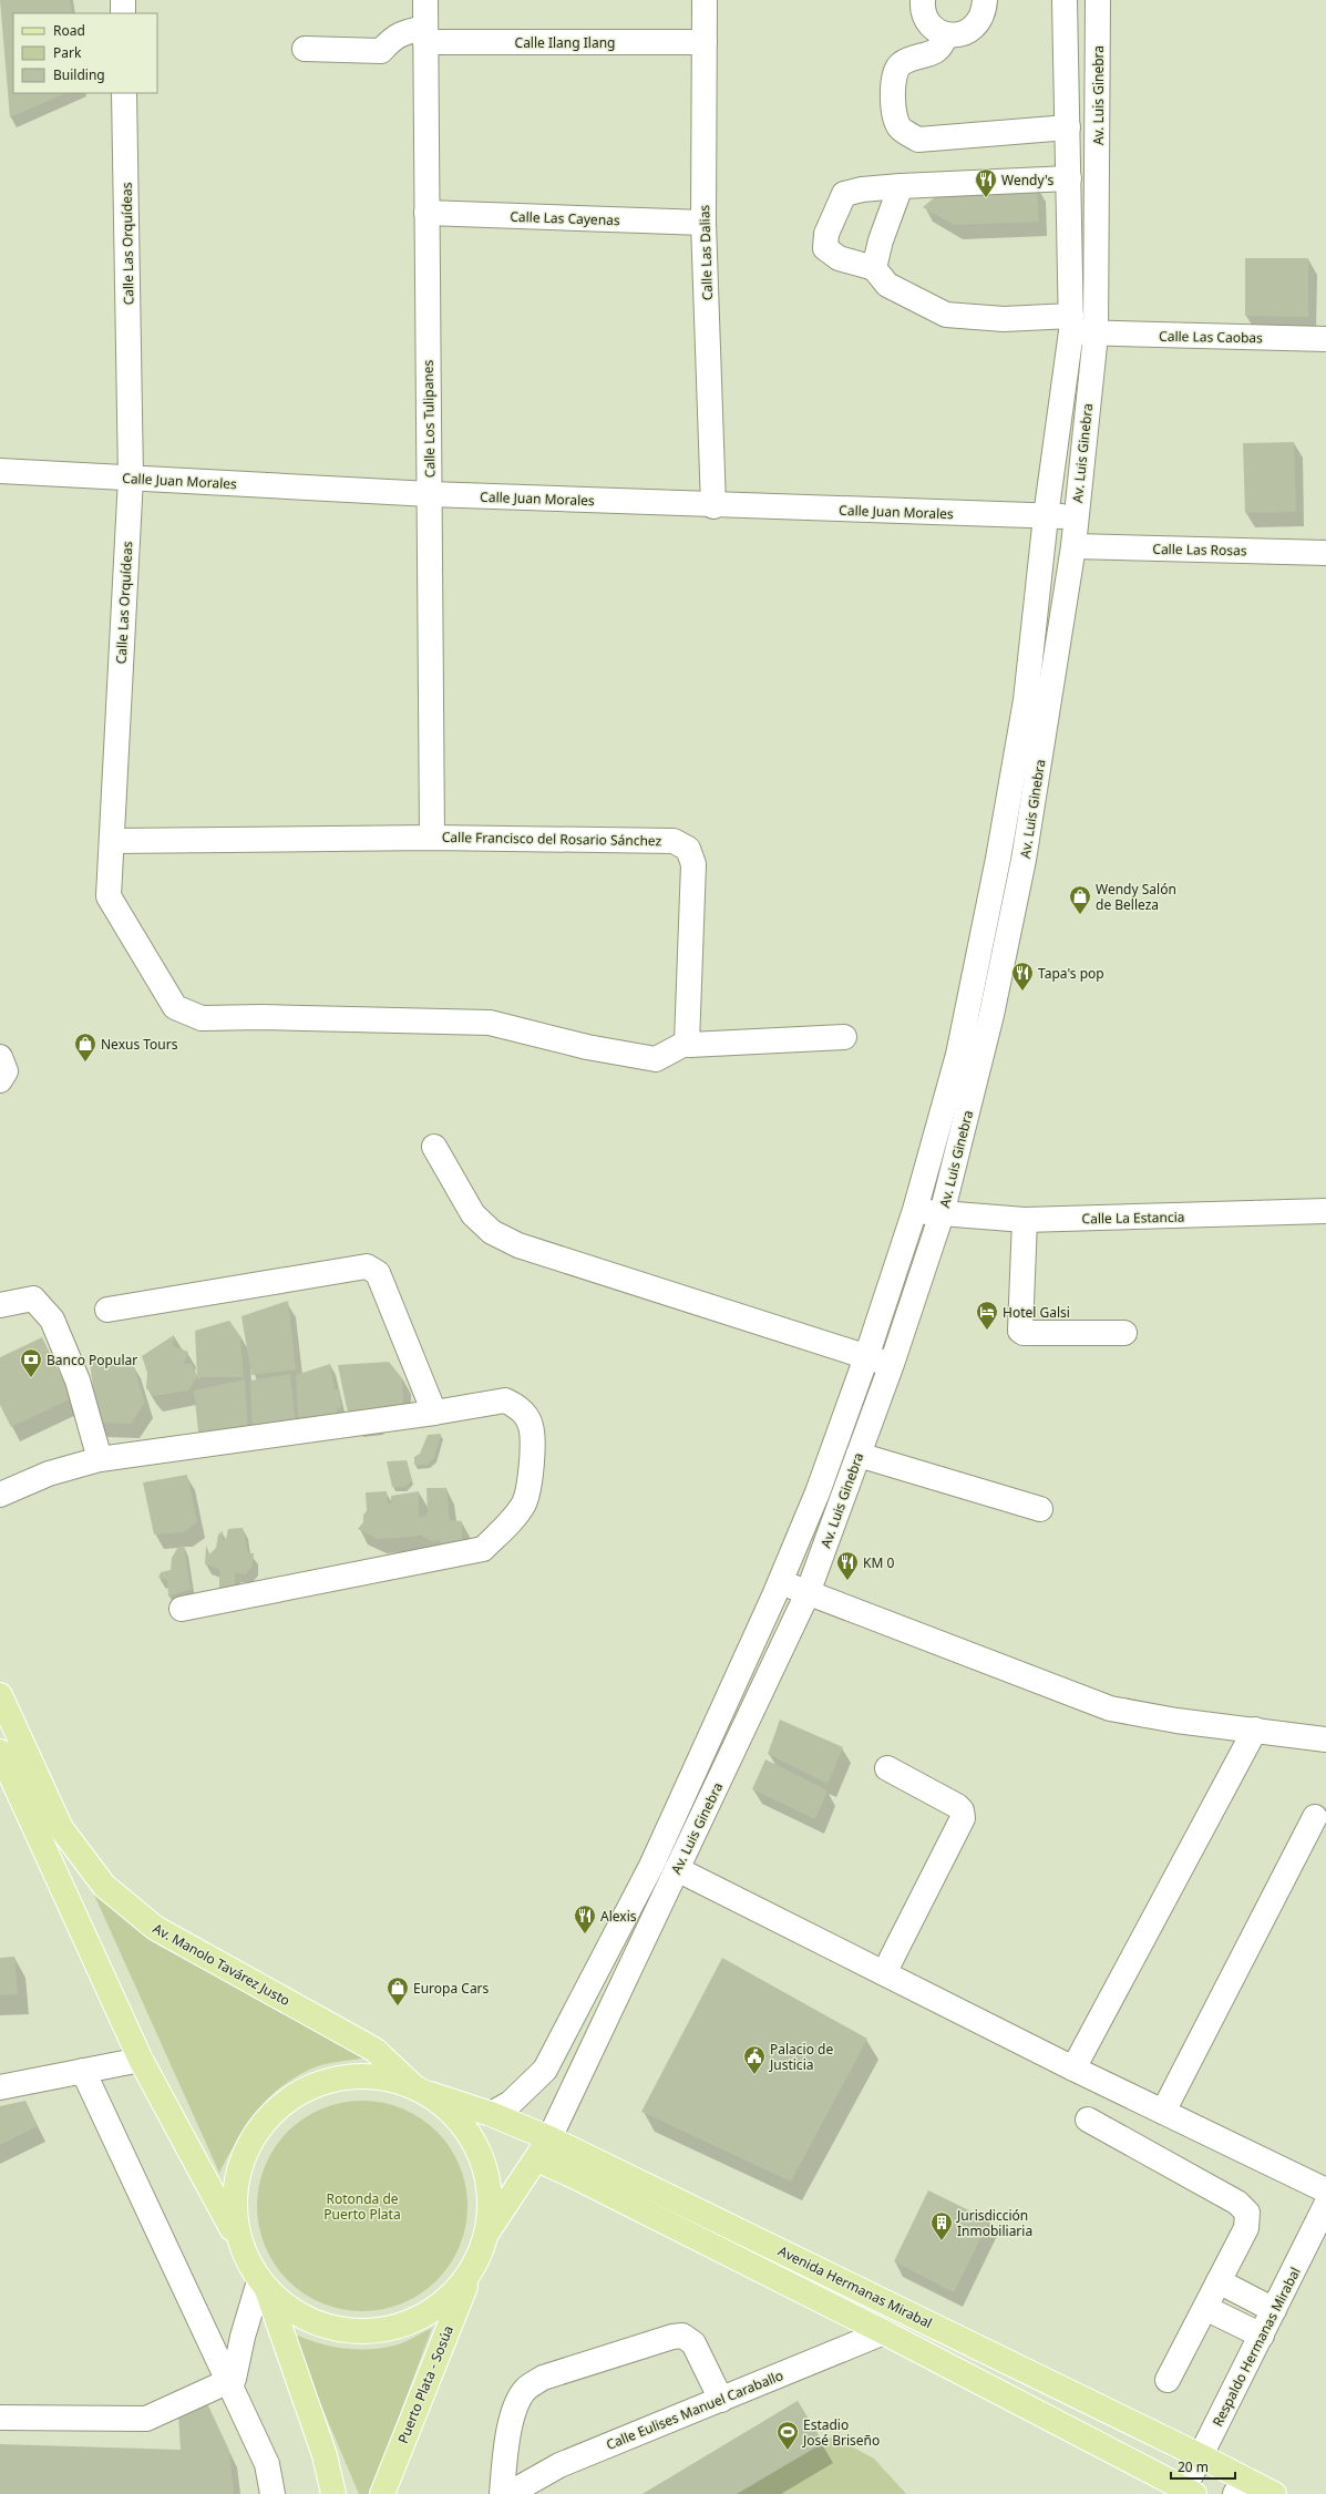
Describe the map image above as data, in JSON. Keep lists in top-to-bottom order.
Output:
{
  "streets": {
    "main road": [
      "Av. Luis Ginebra",
      "Av. Manolo Tavárez Justo",
      "Avenida Hermanas Mirabal",
      "Puerto Plata - Sosúa"
    ],
    "street": [
      "Calle Ilang Ilang",
      "Calle Las Cayenas",
      "Calle Las Orquídeas",
      "Calle Las Dalias",
      "Calle Las Caobas",
      "Calle Los Tulipanes",
      "Calle Juan Morales",
      "Calle Las Rosas",
      "Calle Francisco del Rosario Sánchez",
      "Calle La Estancia",
      "Respaldo Hermanas Mirabal",
      "Calle Eulises Manuel Caraballo"
    ]
  },
  "crossings": [
    ["Calle Ilang Ilang", "Calle Las Dalias"],
    ["Calle Ilang Ilang", "Calle Los Tulipanes"],
    ["Av. Luis Ginebra", "Calle Las Caobas"],
    ["Av. Luis Ginebra", "Calle Juan Morales"],
    ["Av. Luis Ginebra", "Calle Las Rosas"],
    ["Av. Luis Ginebra", "Calle La Estancia"],
    ["Av. Luis Ginebra", "Avenida Hermanas Mirabal"],
    ["Calle Las Cayenas", "Calle Las Dalias"],
    ["Calle Las Cayenas", "Calle Los Tulipanes"],
    ["Calle Las Orquídeas", "Calle Juan Morales"],
    ["Calle Las Orquídeas", "Calle Francisco del Rosario Sánchez"],
    ["Calle Las Dalias", "Calle Juan Morales"],
    ["Calle Los Tulipanes", "Calle Juan Morales"],
    ["Calle Los Tulipanes", "Calle Francisco del Rosario Sánchez"],
    ["Av. Manolo Tavárez Justo", "Avenida Hermanas Mirabal"],
    ["Avenida Hermanas Mirabal", "Respaldo Hermanas Mirabal"],
    ["Avenida Hermanas Mirabal", "Calle Eulises Manuel Caraballo"]
  ],
  "parks": ["Rotonda de Puerto Plata"],
  "places": {
    "restaurant": [
      "Wendy's",
      "Tapa's pop",
      "KM 0",
      "Alexis"
    ],
    "shop": ["Wendy Salón de Belleza", "Nexus Tours", "Europa Cars"],
    "hotel": ["Hotel Galsi"],
    "bank": ["Banco Popular"],
    "public building": ["Palacio de Justicia"],
    "building": ["Jurisdicción Inmobiliaria"],
    "sports": ["Estadio José Briseño"]
  },
  "legend": ["Road", "Park", "Building"],
  "scale_bar": "20 m"
}
